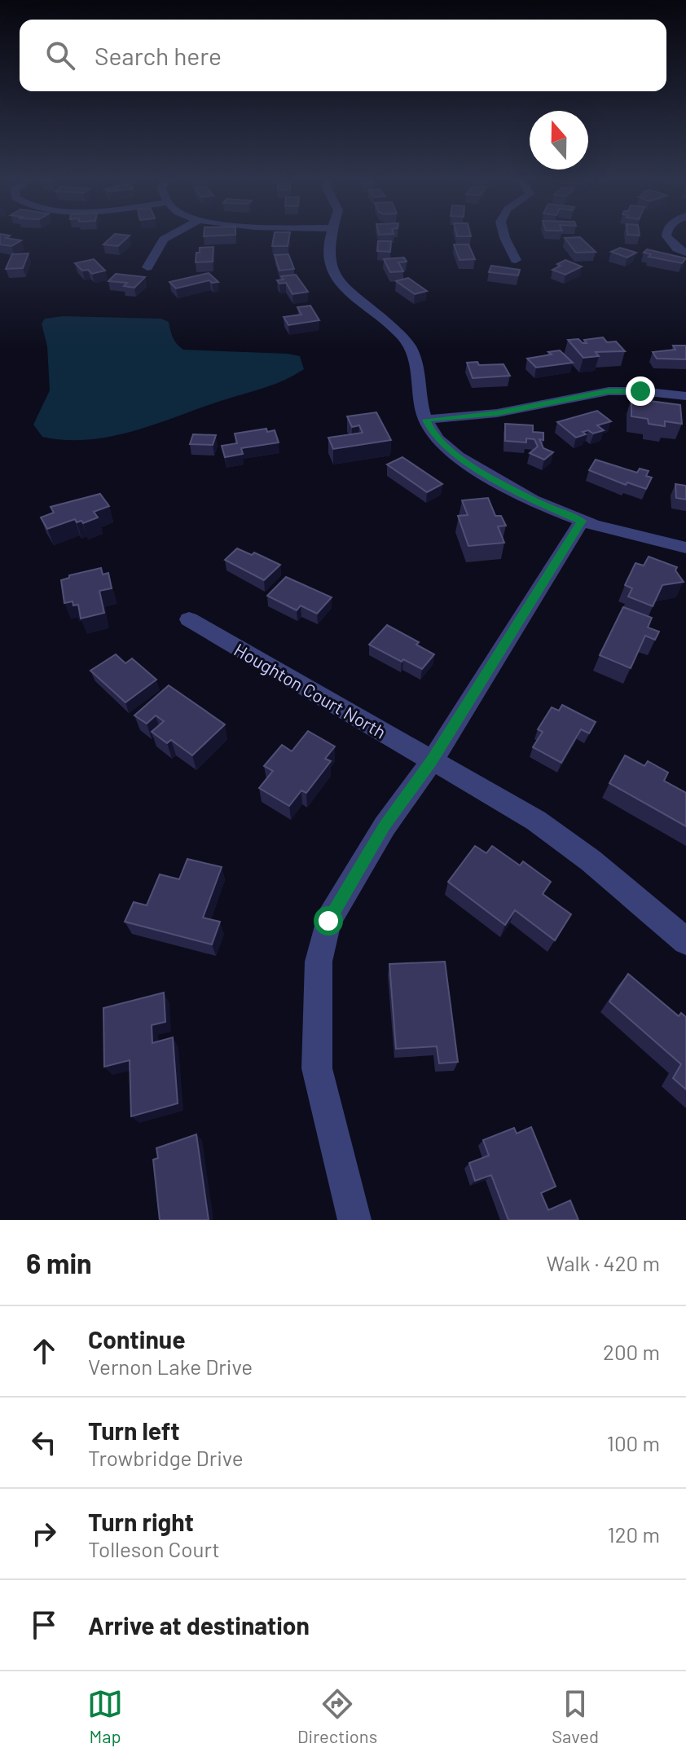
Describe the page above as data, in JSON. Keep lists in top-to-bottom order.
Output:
{
  "streets": {
    "street": ["Houghton Court North"]
  },
  "north": "top",
  "page": {
    "search": "Search here",
    "heading": ["6 min", "Walk · 420 m"],
    "list": [
      ["Continue", "Vernon Lake Drive", "200 m"],
      ["Turn left", "Trowbridge Drive", "100 m"],
      ["Turn right", "Tolleson Court", "120 m"],
      "Arrive at destination"
    ],
    "nav": ["Map", "Directions", "Saved"]
  }
}
